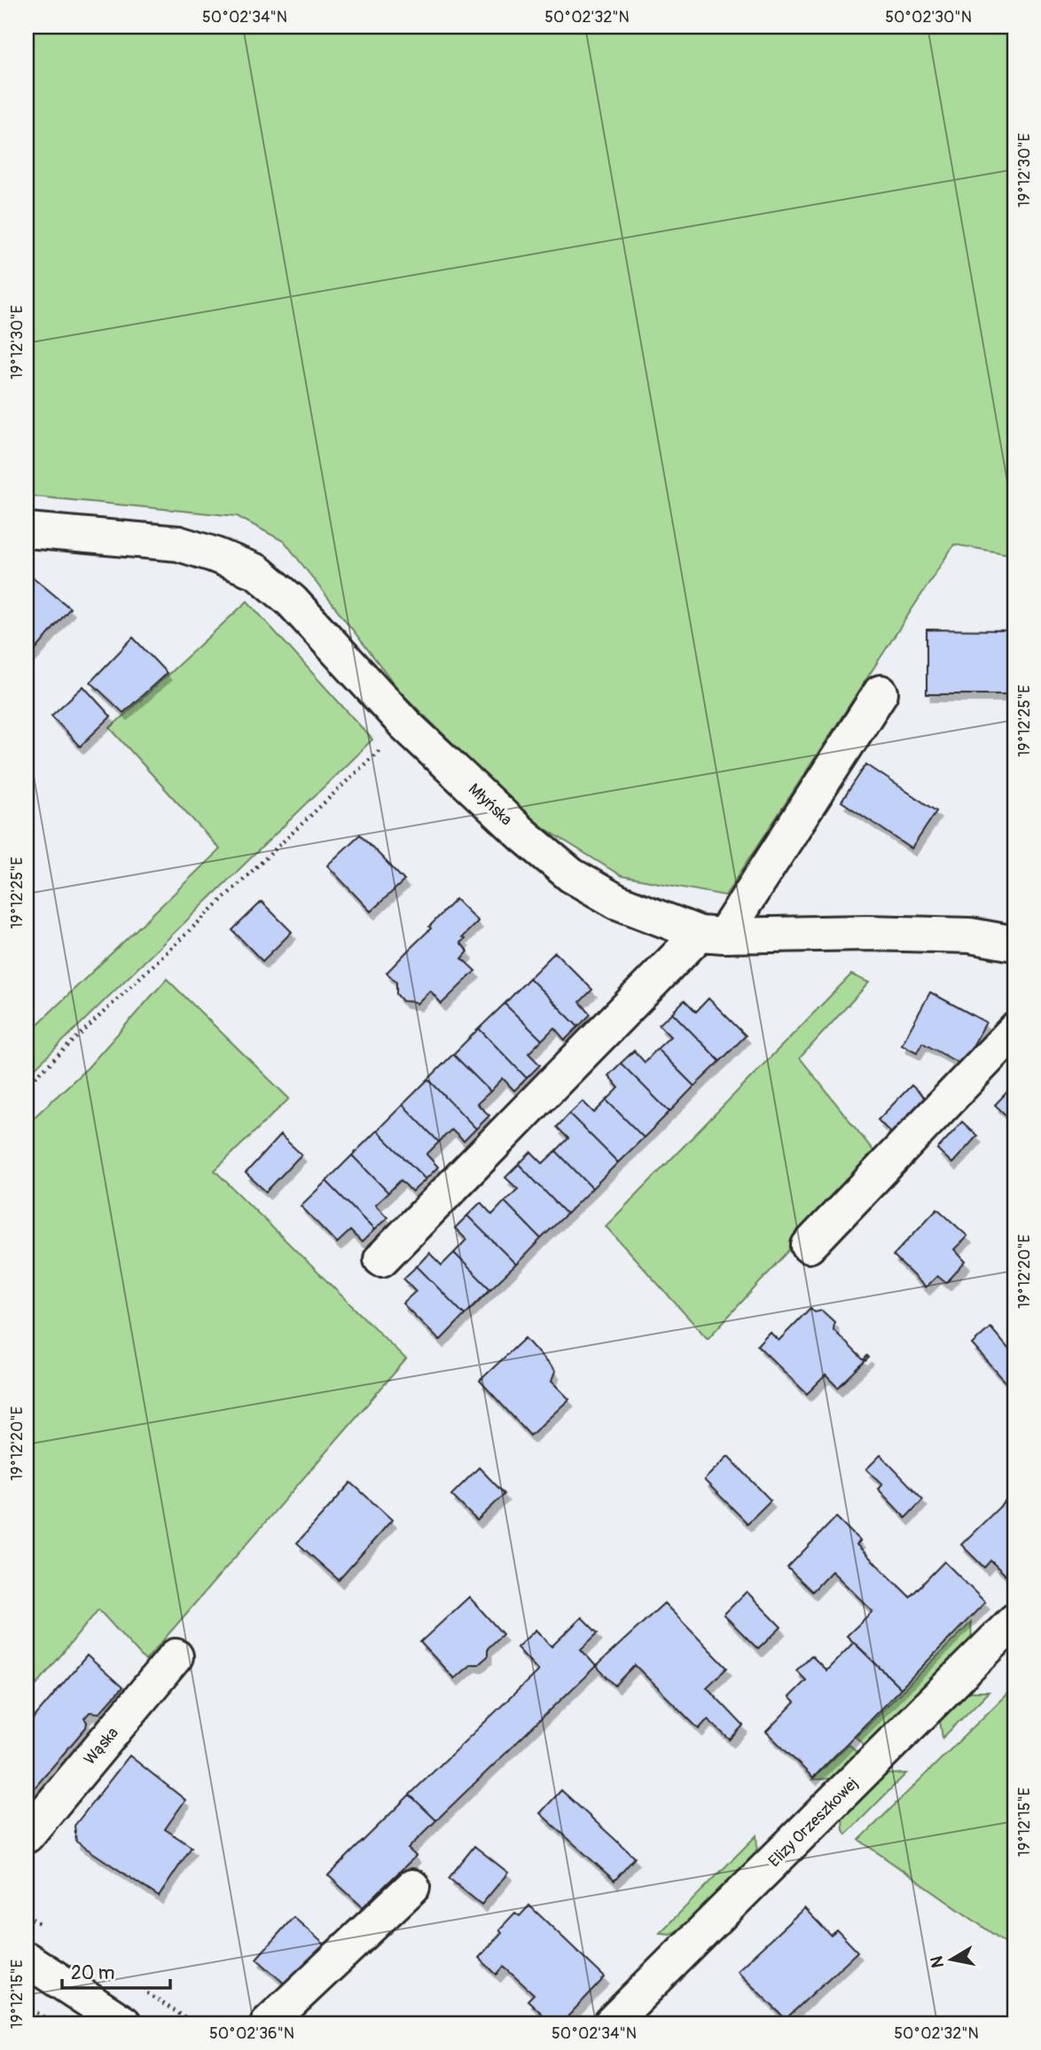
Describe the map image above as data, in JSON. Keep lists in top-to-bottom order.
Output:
{
  "streets": {
    "street": ["Młyńska", "Wąska", "Elizy Orzeszkowej"]
  },
  "scale_bar": "20 m",
  "north": "left",
  "coordinates": [
    "50°02'34\"N",
    "50°02'32\"N",
    "50°02'30\"N",
    "19°12'30\"E",
    "19°12'25\"E",
    "19°12'20\"E",
    "19°12'15\"E",
    "50°02'36\"N"
  ]
}
